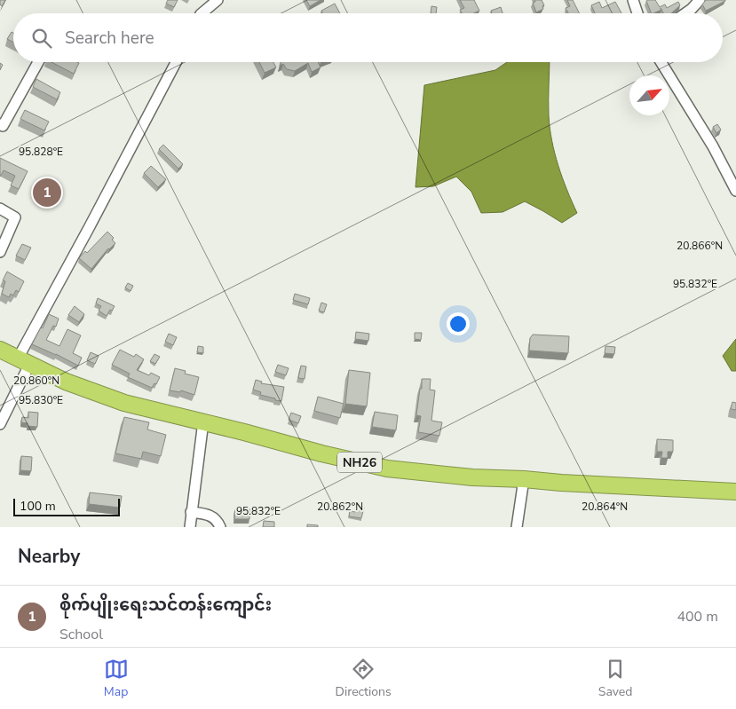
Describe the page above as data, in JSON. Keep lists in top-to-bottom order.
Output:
{
  "streets": {
    "highway": ["NH26"]
  },
  "scale_bar": "100 m",
  "north": "top right",
  "page": {
    "search": "Search here",
    "pins": "1",
    "scale": "100 m",
    "heading": "Nearby",
    "list": [
      {
        "mark": "1",
        "name": "စိုက်ပျိုးရေးသင်တန်းကျောင်း",
        "note": "School",
        "value": "400 m"
      }
    ],
    "nav": ["Map", "Directions", "Saved"]
  },
  "coordinates": [
    "95.828°E",
    "20.866°N",
    "95.832°E",
    "20.860°N",
    "95.830°E",
    "20.862°N",
    "20.864°N"
  ]
}
